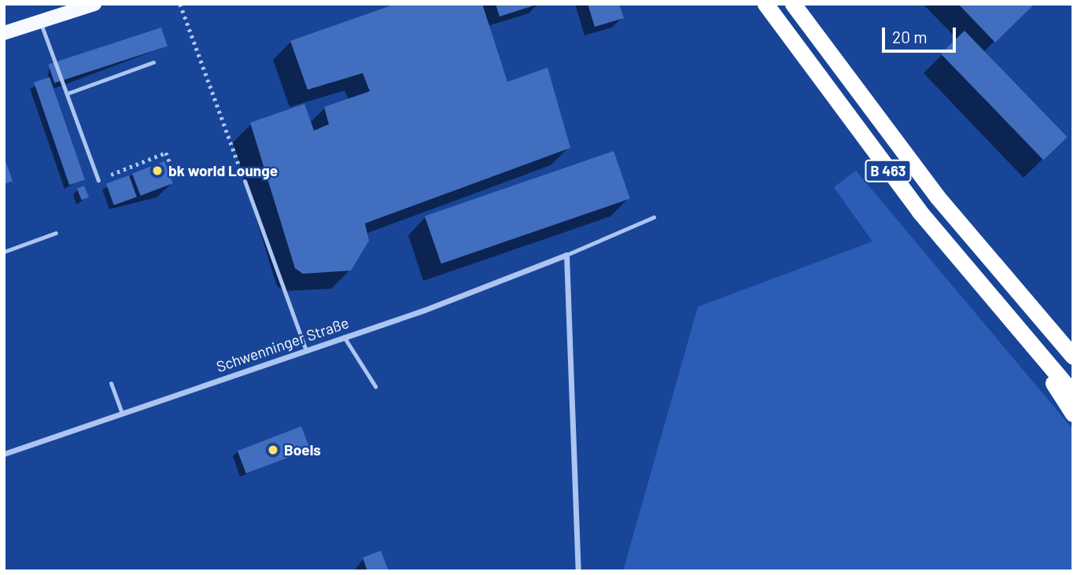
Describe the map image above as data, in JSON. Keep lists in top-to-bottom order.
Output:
{
  "streets": {
    "highway": ["B 463"],
    "street": ["Schwenninger Straße"]
  },
  "places": ["bk world Lounge", "Boels"],
  "scale_bar": "20 m"
}
